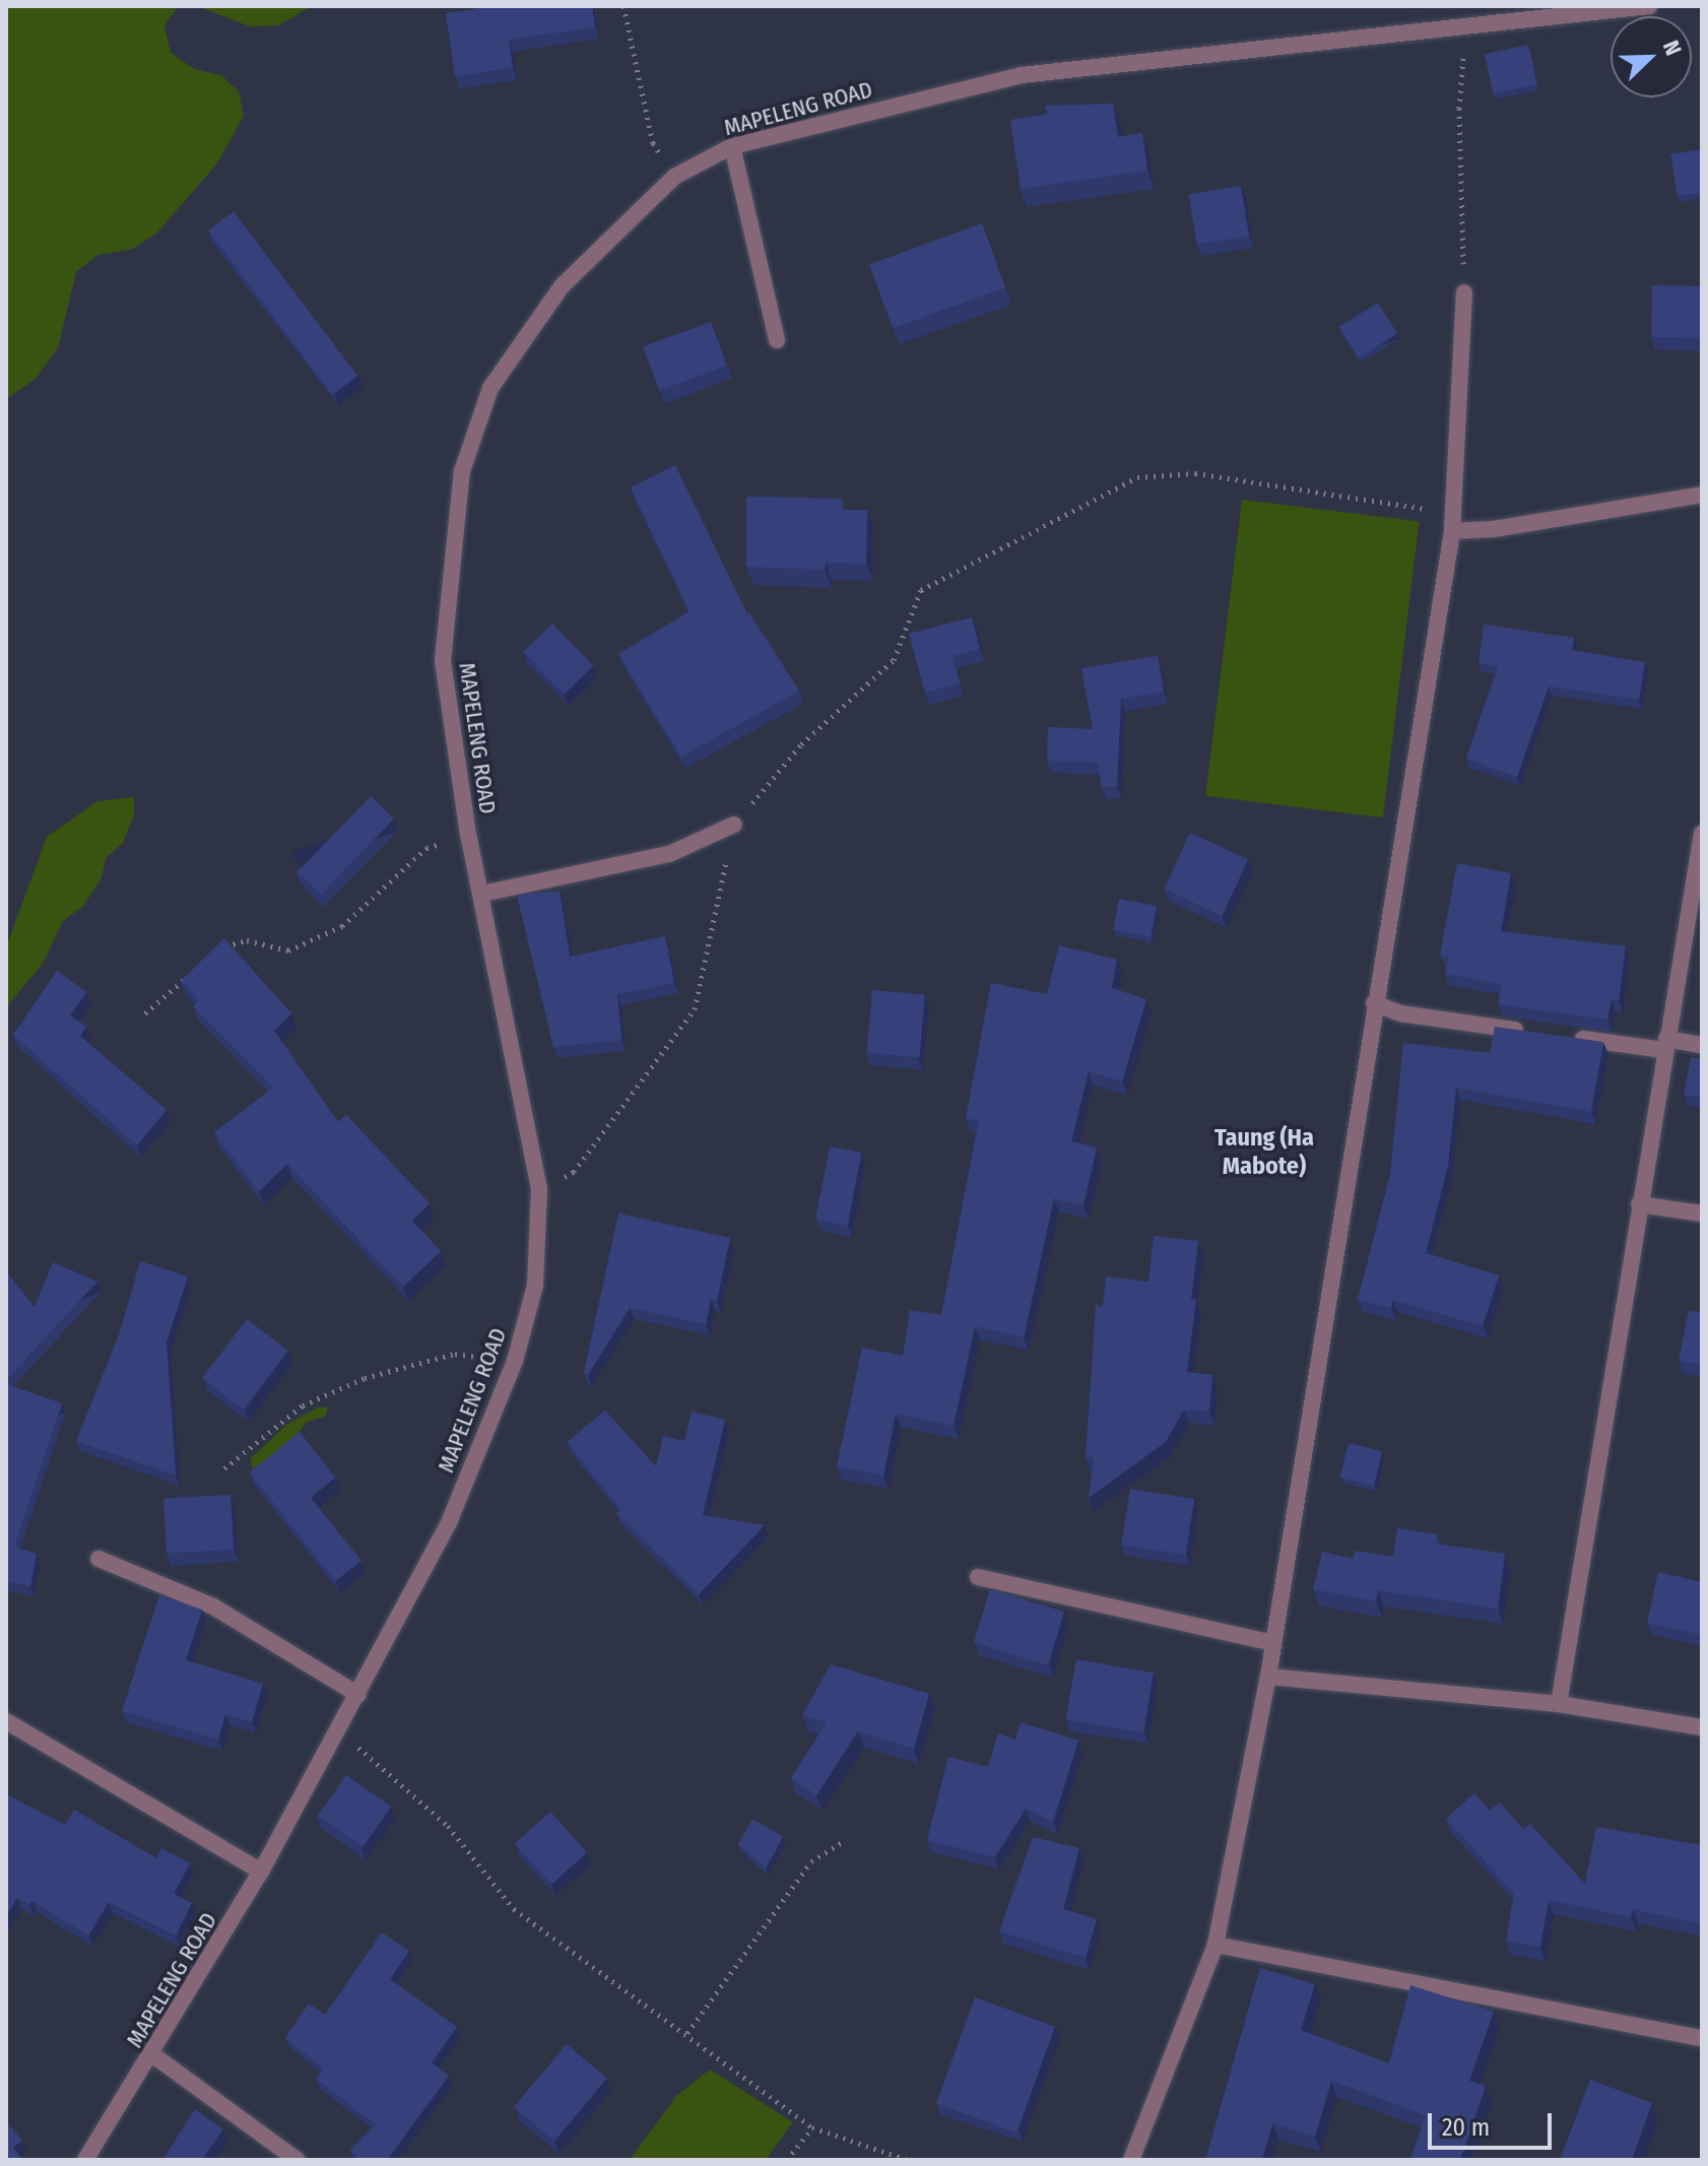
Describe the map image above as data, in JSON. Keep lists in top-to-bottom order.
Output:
{
  "streets": {
    "street": ["MAPELENG ROAD"]
  },
  "districts": ["Taung (Ha Mabote)"],
  "scale_bar": "20 m",
  "north": "top right"
}
